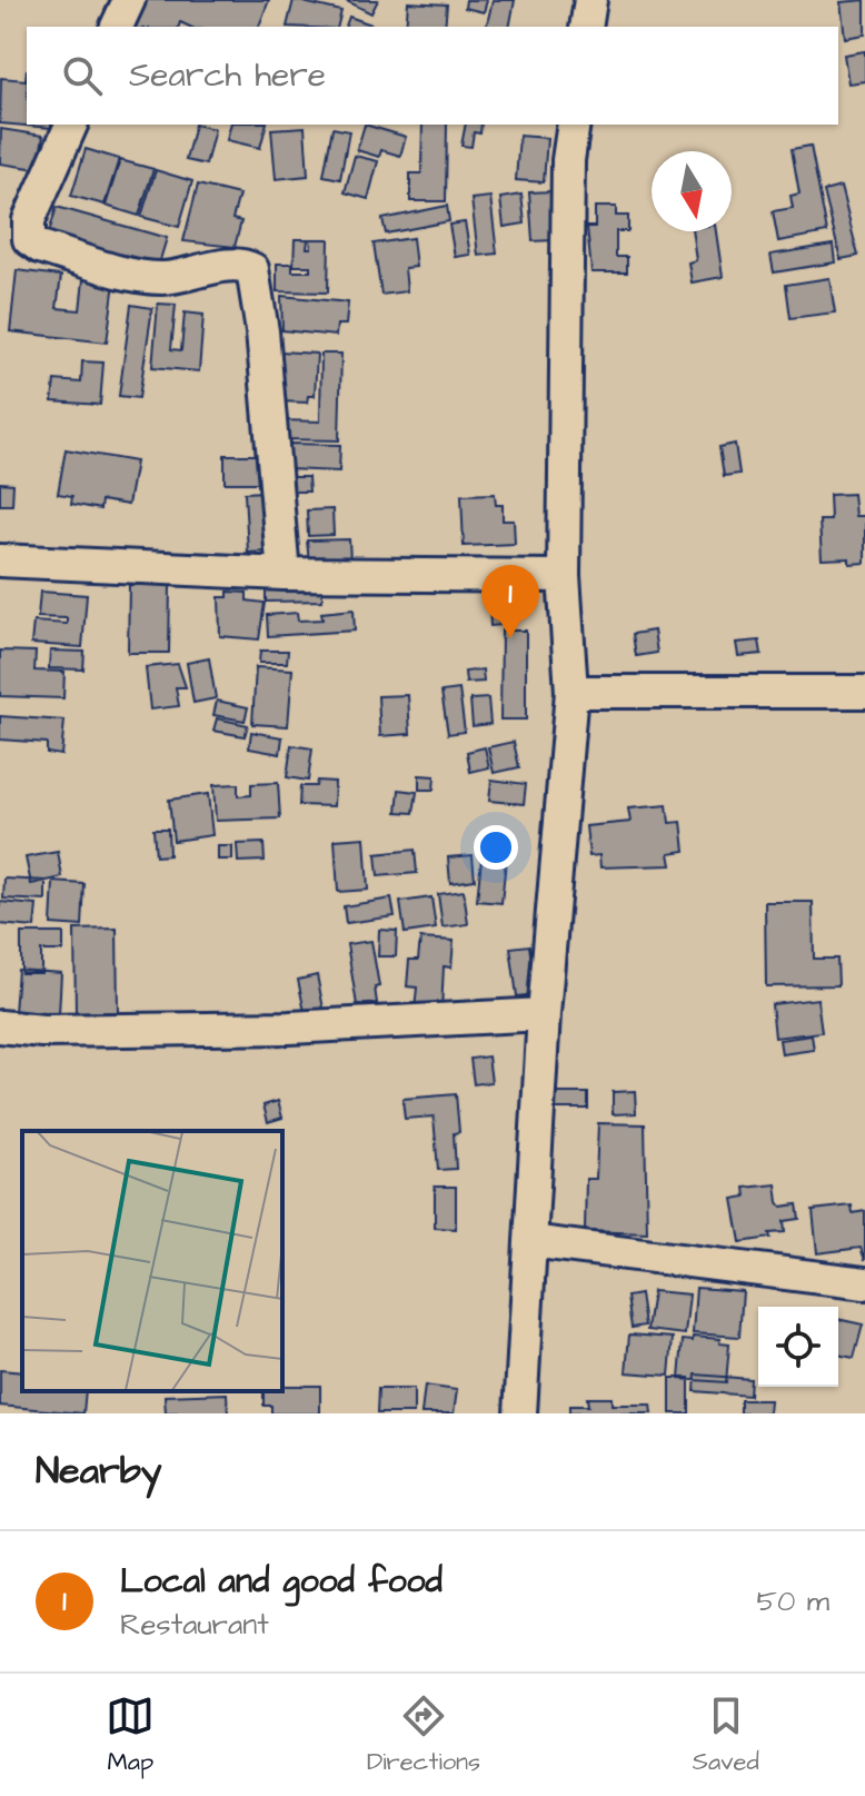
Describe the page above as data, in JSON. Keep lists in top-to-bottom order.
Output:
{
  "north": "bottom",
  "page": {
    "search": "Search here",
    "pins": "1",
    "heading": "Nearby",
    "list": [
      {
        "mark": "1",
        "name": "Local and good food",
        "note": "Restaurant",
        "value": "50 m"
      }
    ],
    "nav": ["Map", "Directions", "Saved"]
  }
}
